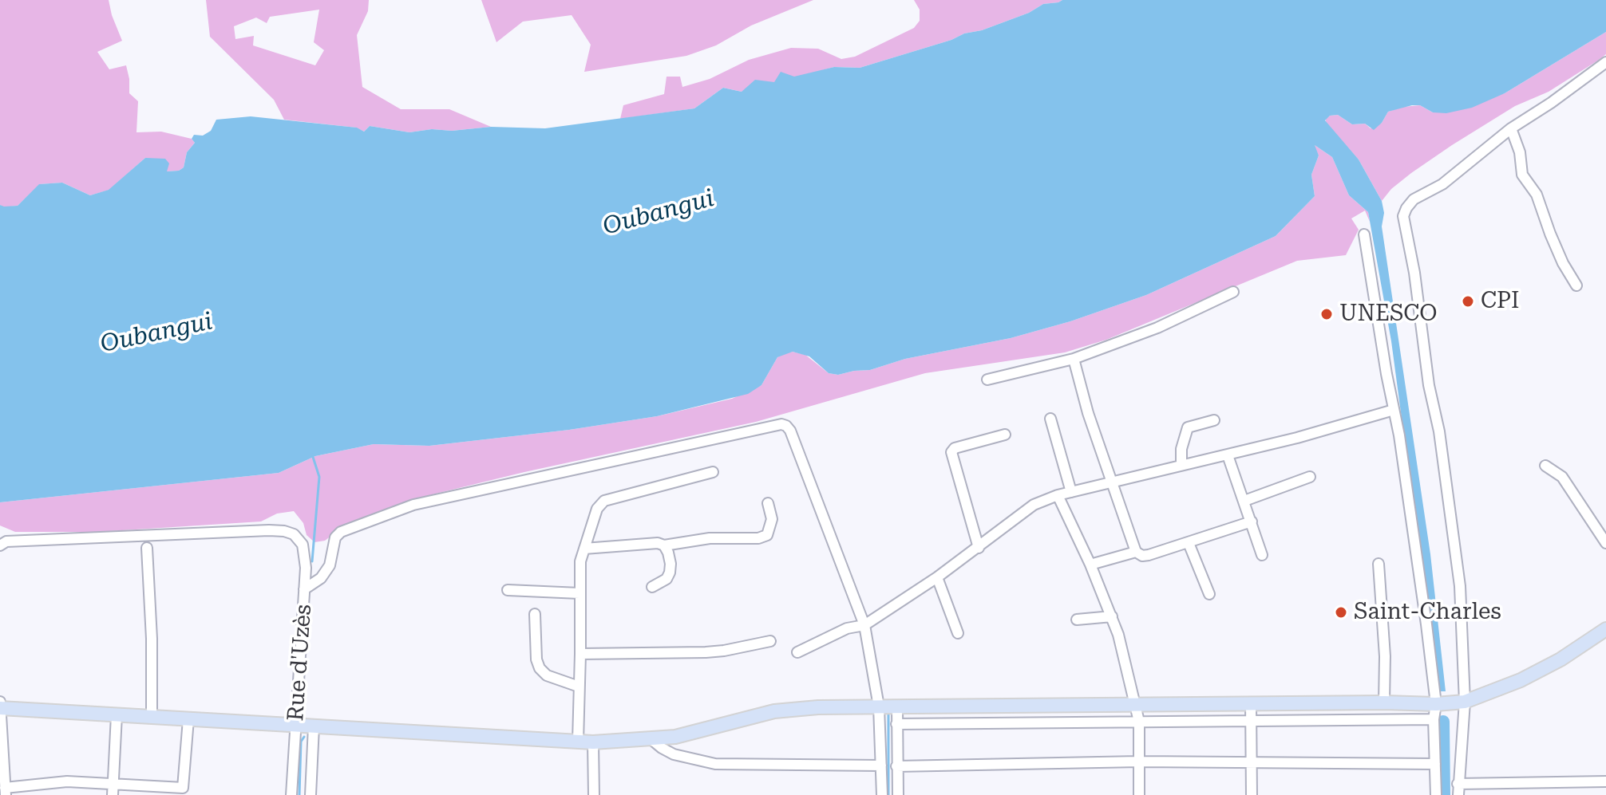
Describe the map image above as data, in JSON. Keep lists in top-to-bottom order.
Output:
{
  "streets": {
    "street": ["Rue d'Uzès"]
  },
  "water": ["Oubangui"],
  "places": ["CPI", "UNESCO", "Saint-Charles"]
}
